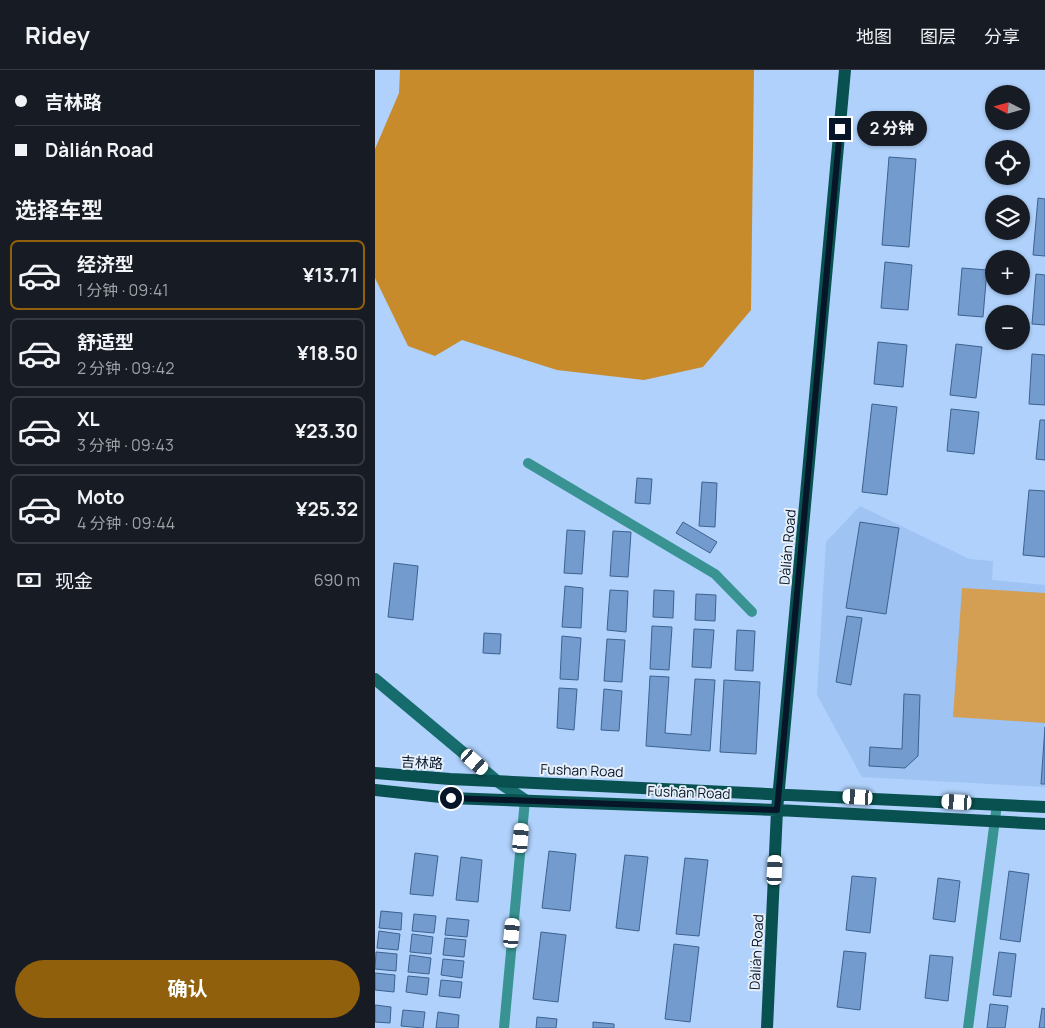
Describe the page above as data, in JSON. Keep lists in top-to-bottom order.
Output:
{
  "streets": {
    "main road": [
      "Dàlián Road",
      "吉林路",
      "Fushan Road",
      "Fúshān Road"
    ]
  },
  "crossings": [
    ["Dàlián Road", "Fushan Road"],
    ["Dàlián Road", "Fúshān Road"],
    ["吉林路", "Fushan Road"]
  ],
  "north": "left",
  "page": {
    "header": "Ridey",
    "nav": ["地图", "图层", "分享"],
    "banner": ["吉林路", "Dàlián Road"],
    "map_buttons": ["+", "−"],
    "bubble": "2 分钟",
    "heading": "选择车型",
    "list": [
      {
        "name": "经济型",
        "note": "1 分钟 · 09:41",
        "value": "¥13.71"
      },
      {
        "name": "舒适型",
        "note": "2 分钟 · 09:42",
        "value": "¥18.50"
      },
      {
        "name": "XL",
        "note": "3 分钟 · 09:43",
        "value": "¥23.30"
      },
      {
        "name": "Moto",
        "note": "4 分钟 · 09:44",
        "value": "¥25.32"
      }
    ],
    "pay": ["现金", "690 m"],
    "buttons": "确认"
  }
}
